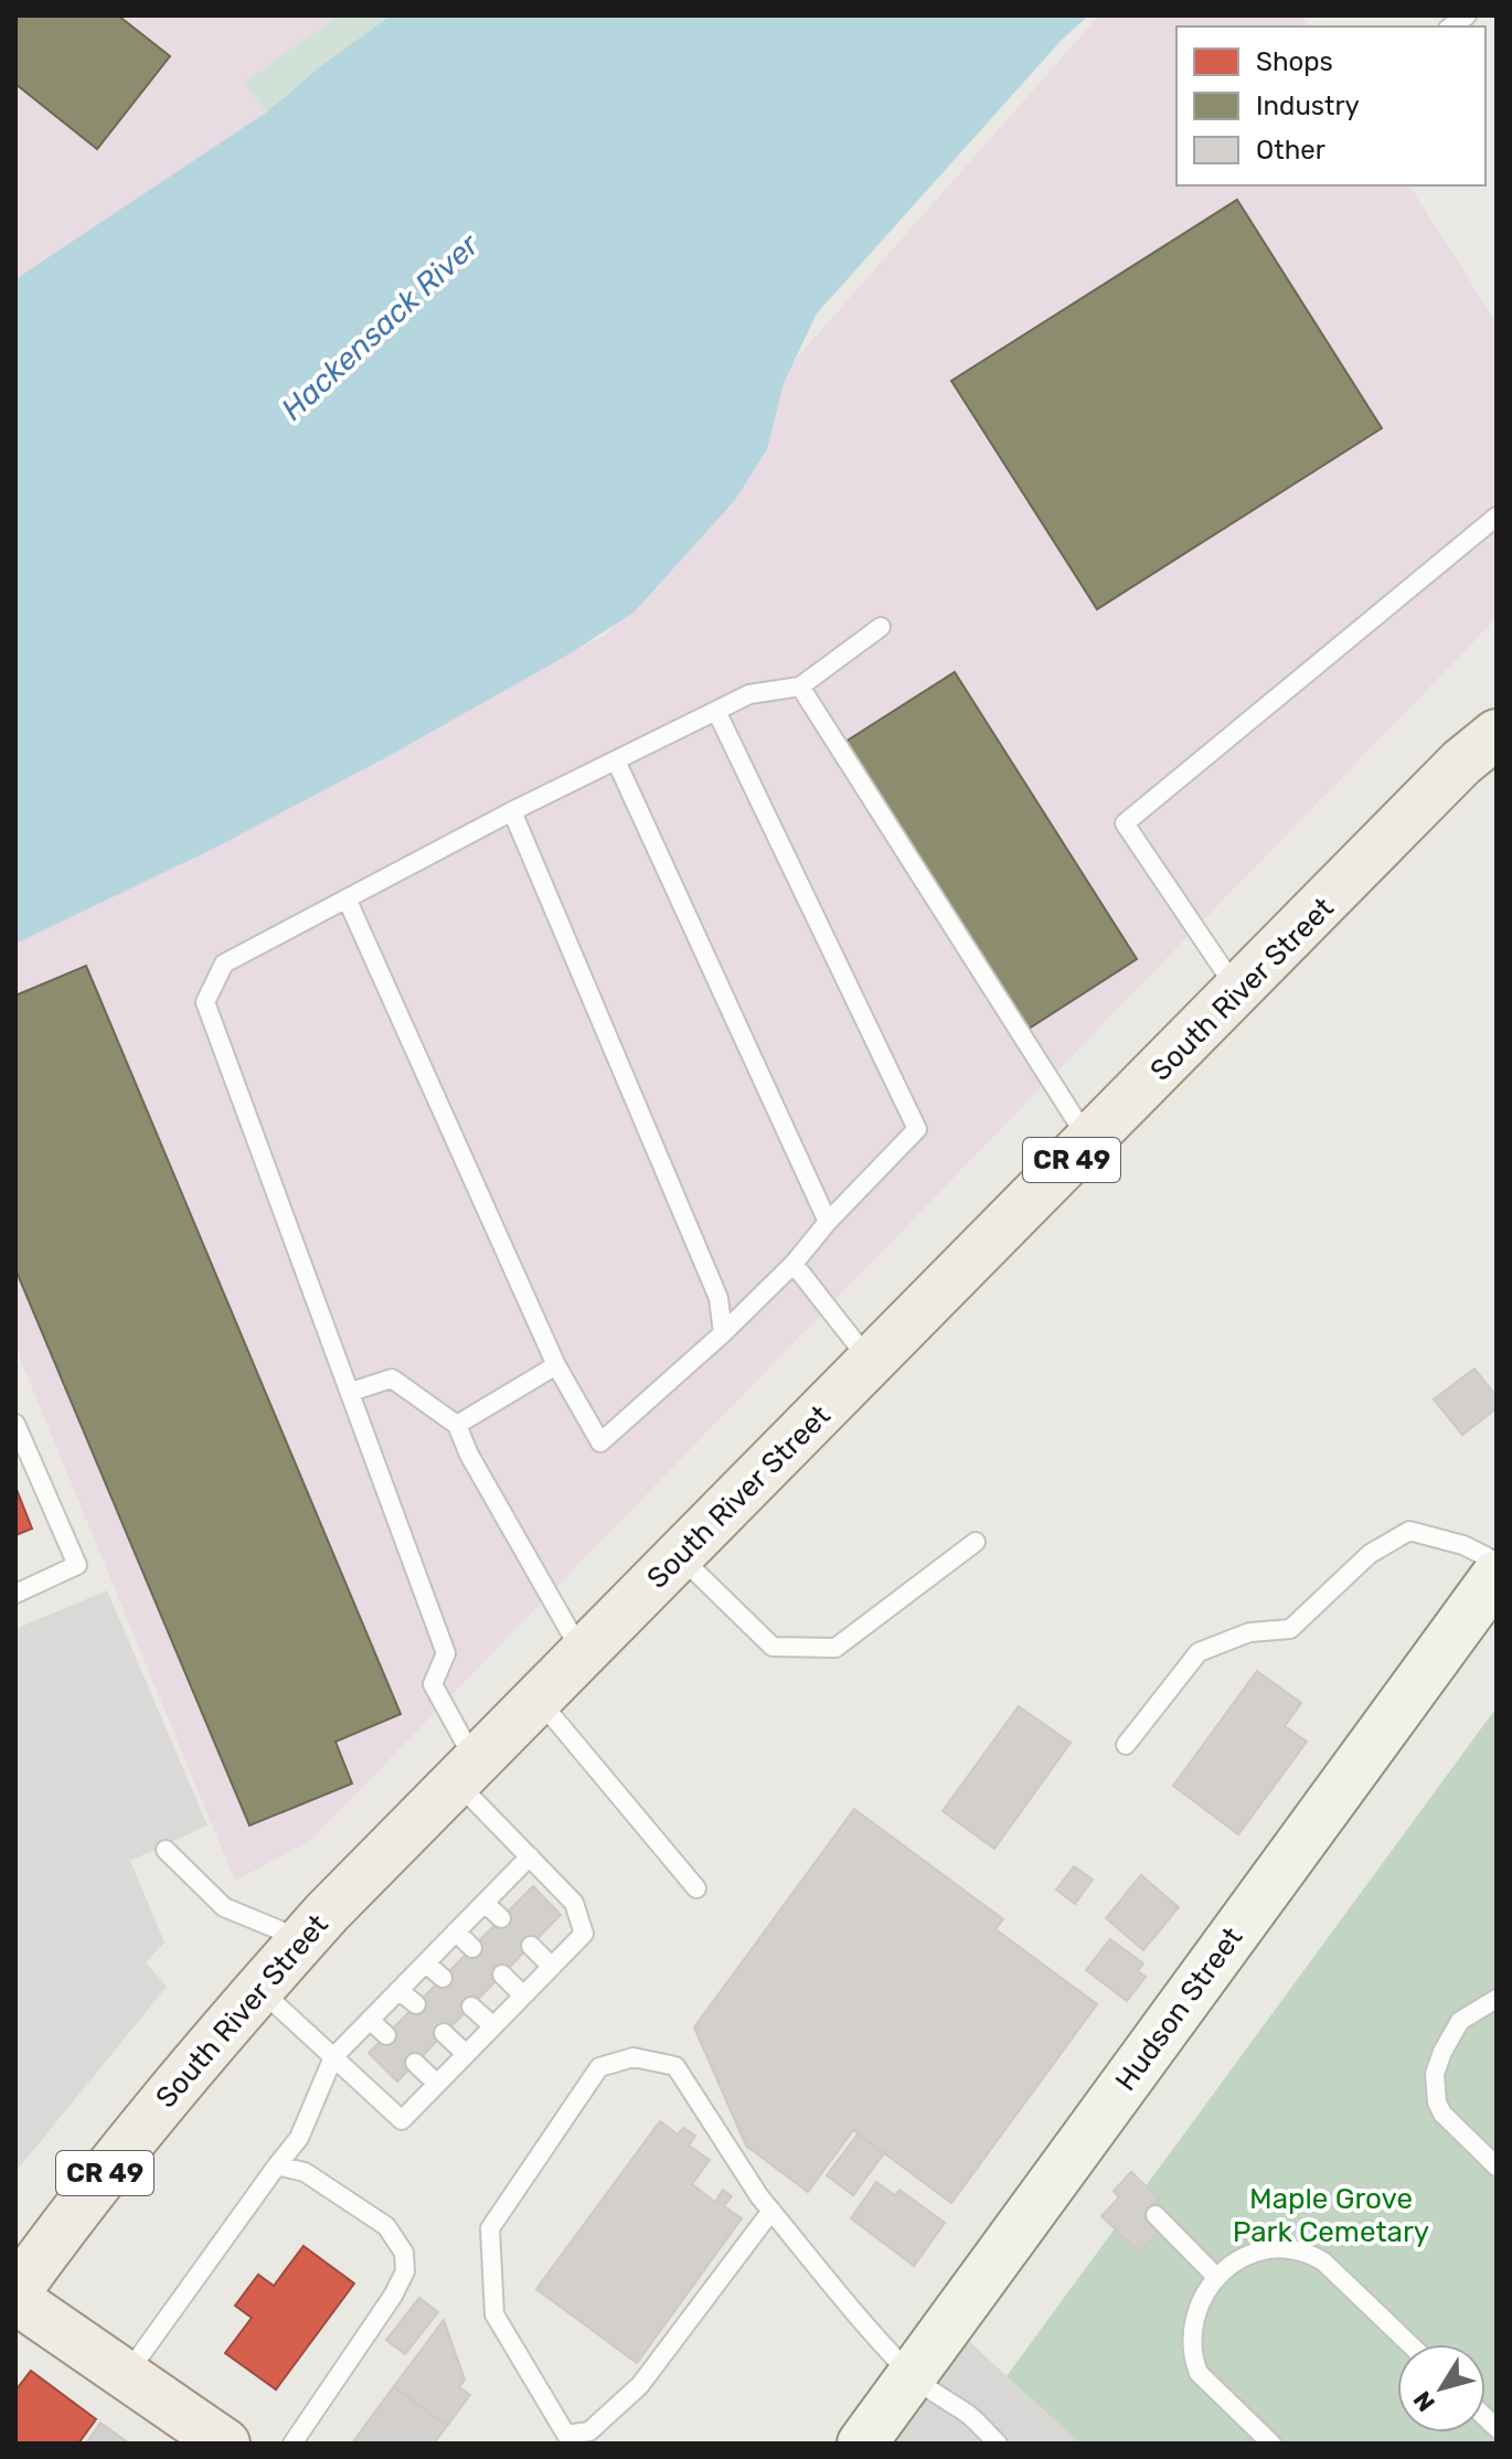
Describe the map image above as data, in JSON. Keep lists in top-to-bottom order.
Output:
{
  "streets": {
    "main road": ["South River Street", "CR 49", "Hudson Street"]
  },
  "water": ["Hackensack River"],
  "parks": ["Maple Grove Park Cemetary"],
  "legend": ["Shops", "Industry", "Other"],
  "north": "bottom left"
}
